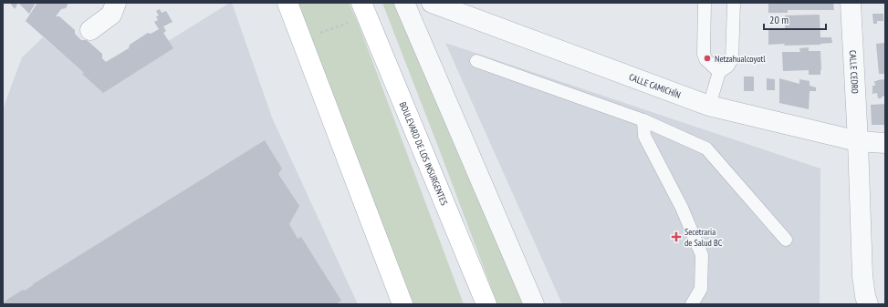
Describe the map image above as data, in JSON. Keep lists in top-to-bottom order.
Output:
{
  "streets": {
    "main road": ["BOULEVARD DE LOS INSURGENTES"],
    "street": ["CALLE CEDRO", "CALLE CAMICHÍN"]
  },
  "crossings": [
    ["CALLE CEDRO", "CALLE CAMICHÍN"]
  ],
  "places": {
    "other": ["Netzahualcoyotl"],
    "health": ["Secetraria de Salud BC"]
  },
  "scale_bar": "20 m"
}
